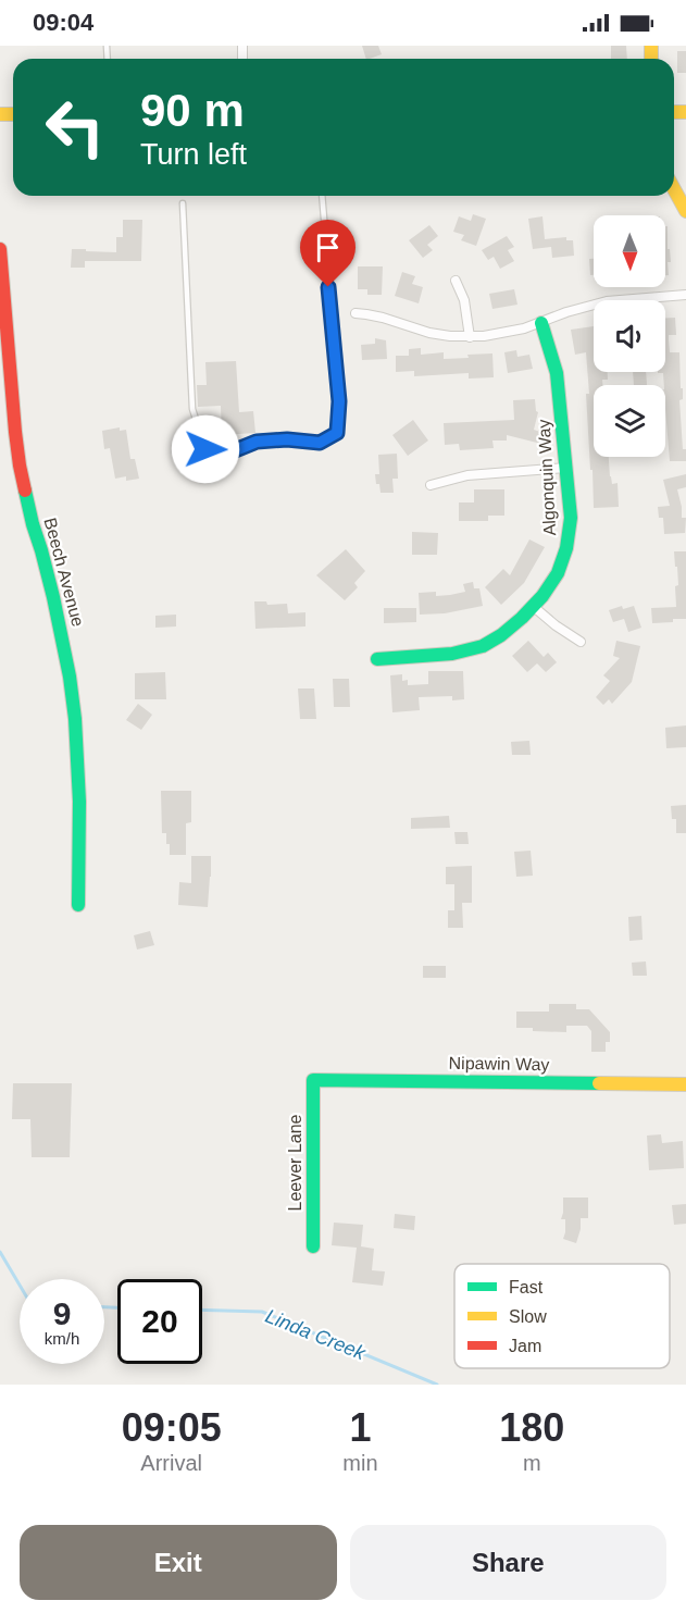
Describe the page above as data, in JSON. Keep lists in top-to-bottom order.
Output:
{
  "streets": {
    "street": [
      "Algonquin Way",
      "Beech Avenue",
      "Nipawin Way",
      "Leever Lane"
    ]
  },
  "crossings": [
    ["Nipawin Way", "Leever Lane"]
  ],
  "water": ["Linda Creek"],
  "legend": ["Fast", "Slow", "Jam"],
  "north": "bottom",
  "page": {
    "status": "09:04",
    "turn": ["90 m", "Turn left"],
    "speed": "9 km/h",
    "limit": "20",
    "eta": [
      "09:05",
      "Arrival",
      "1",
      "min",
      "180",
      "m"
    ],
    "buttons": ["Exit", "Share"]
  }
}
